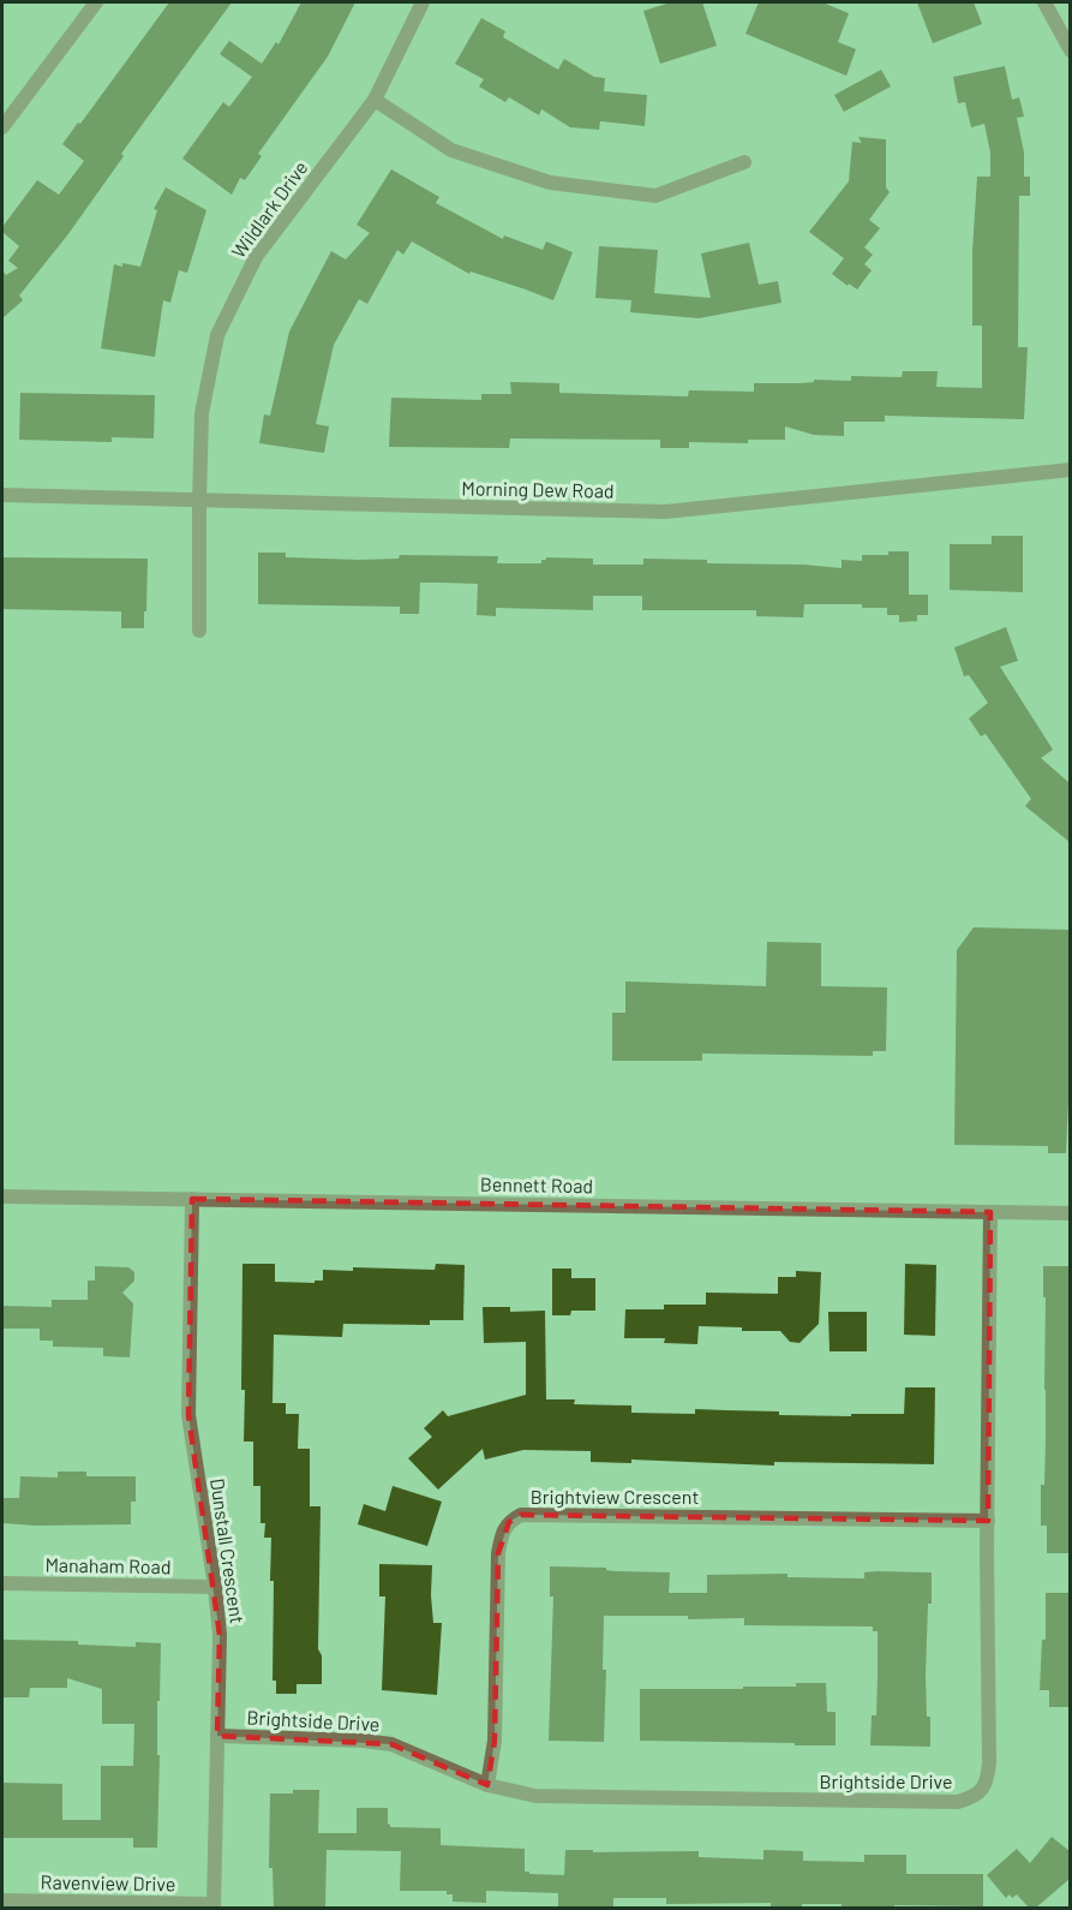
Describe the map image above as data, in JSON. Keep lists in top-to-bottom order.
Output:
{
  "streets": {
    "street": [
      "Wildlark Drive",
      "Morning Dew Road",
      "Bennett Road",
      "Brightview Crescent",
      "Dunstall Crescent",
      "Manaham Road",
      "Brightside Drive",
      "Ravenview Drive"
    ]
  },
  "crossings": [
    ["Wildlark Drive", "Morning Dew Road"],
    ["Bennett Road", "Dunstall Crescent"],
    ["Bennett Road", "Brightside Drive"],
    ["Brightview Crescent", "Brightside Drive"],
    ["Dunstall Crescent", "Manaham Road"],
    ["Dunstall Crescent", "Brightside Drive"],
    ["Dunstall Crescent", "Ravenview Drive"]
  ]
}
